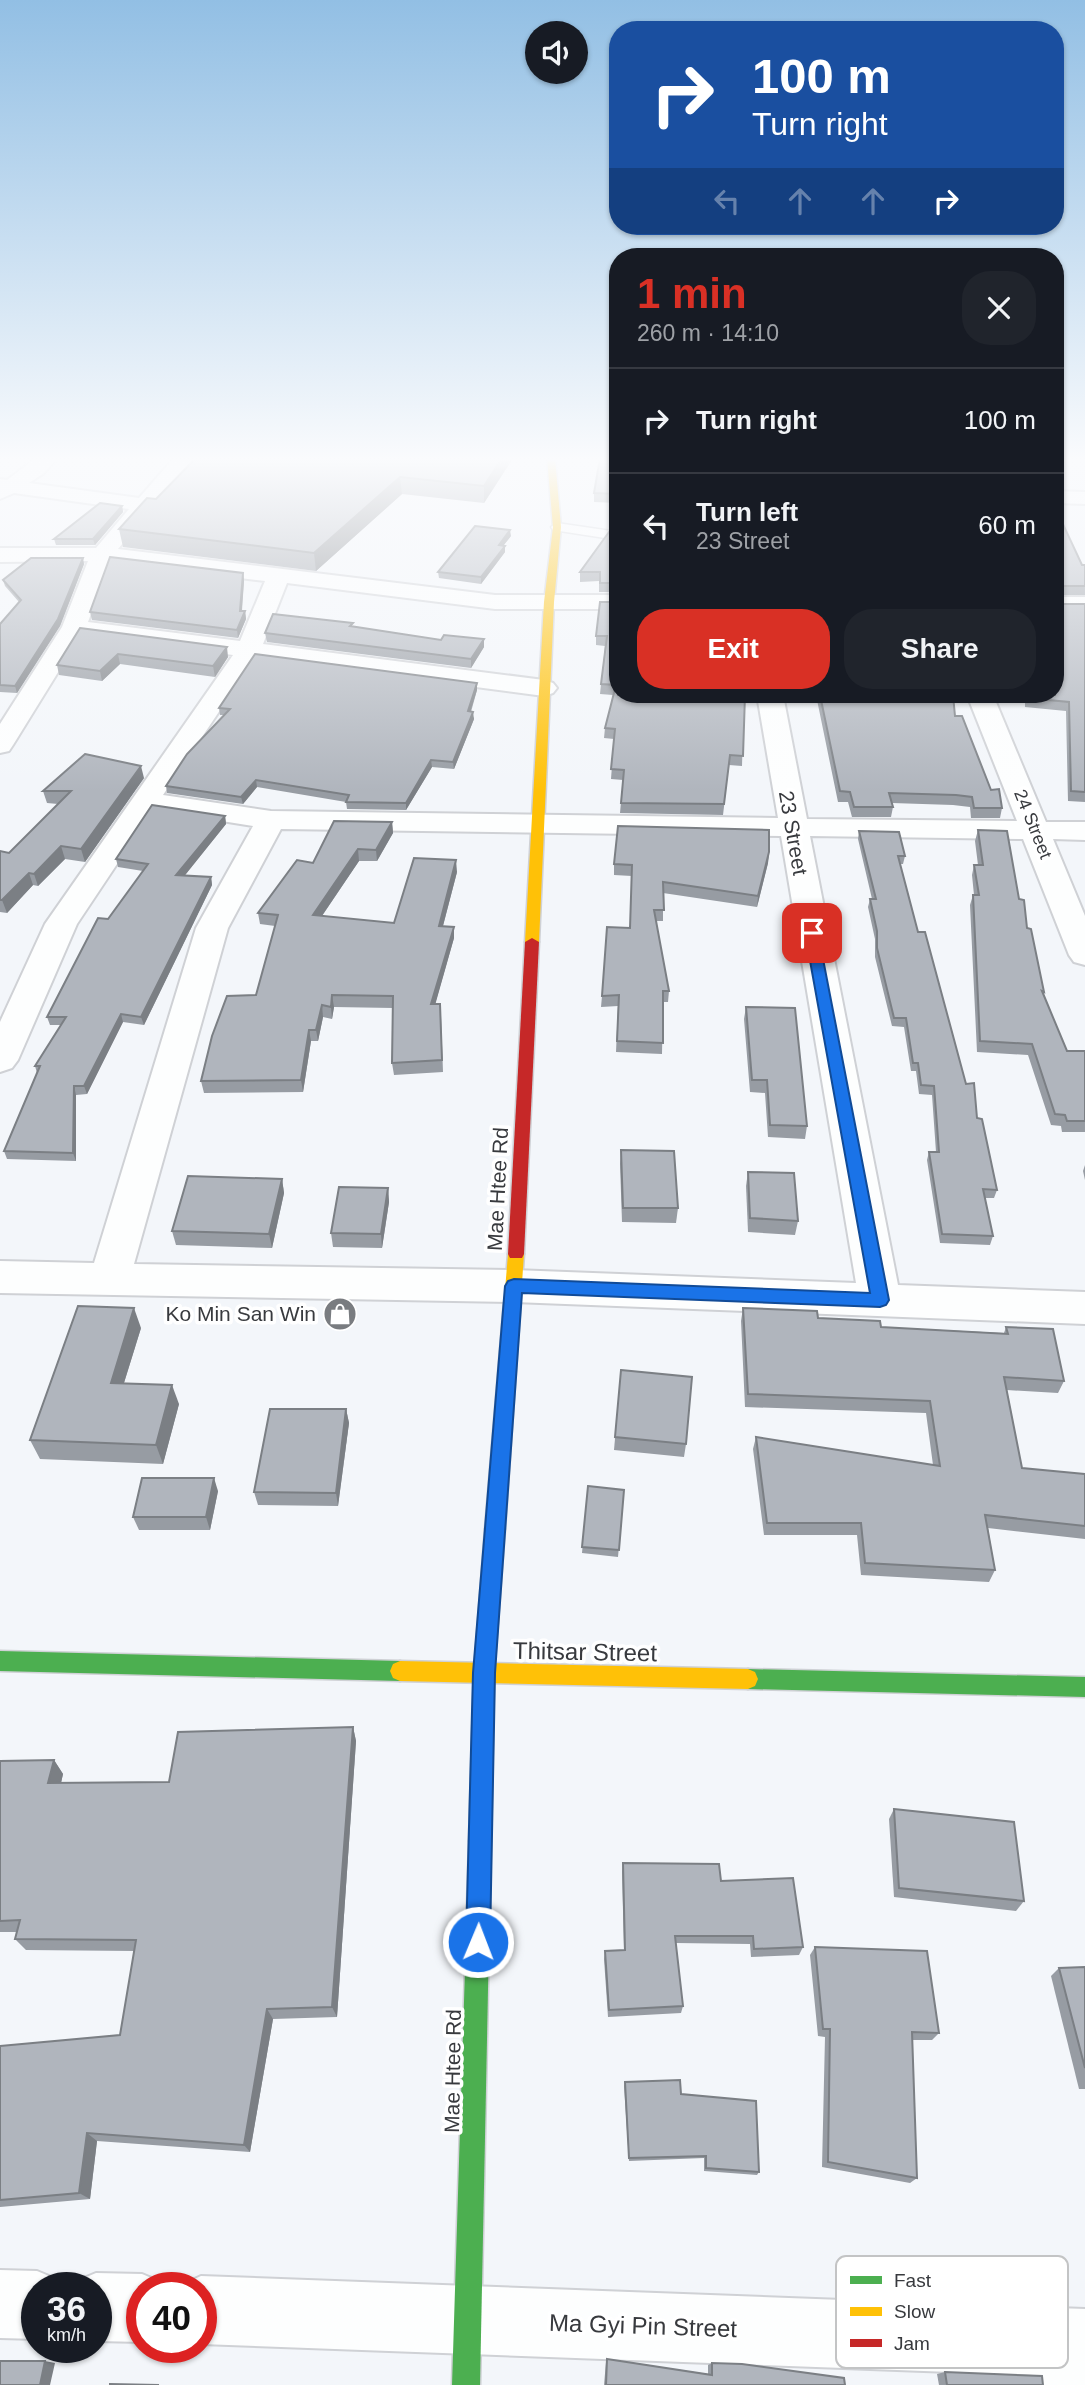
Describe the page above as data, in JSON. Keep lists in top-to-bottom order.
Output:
{
  "streets": {
    "street": [
      "24 Street",
      "23 Street",
      "Mae Htee Rd",
      "Thitsar Street",
      "Ma Gyi Pin Street"
    ]
  },
  "crossings": [
    ["Mae Htee Rd", "Thitsar Street"],
    ["Mae Htee Rd", "Ma Gyi Pin Street"]
  ],
  "places": {
    "shop": ["Ko Min San Win"]
  },
  "legend": ["Fast", "Slow", "Jam"],
  "page": {
    "turn": ["100 m", "Turn right"],
    "heading": ["1 min", "260 m · 14:10"],
    "list": [
      {
        "name": "Turn right",
        "value": "100 m"
      },
      {
        "name": "Turn left",
        "note": "23 Street",
        "value": "60 m"
      }
    ],
    "buttons": ["Exit", "Share"],
    "speed": "36 km/h",
    "limit": "40"
  }
}
